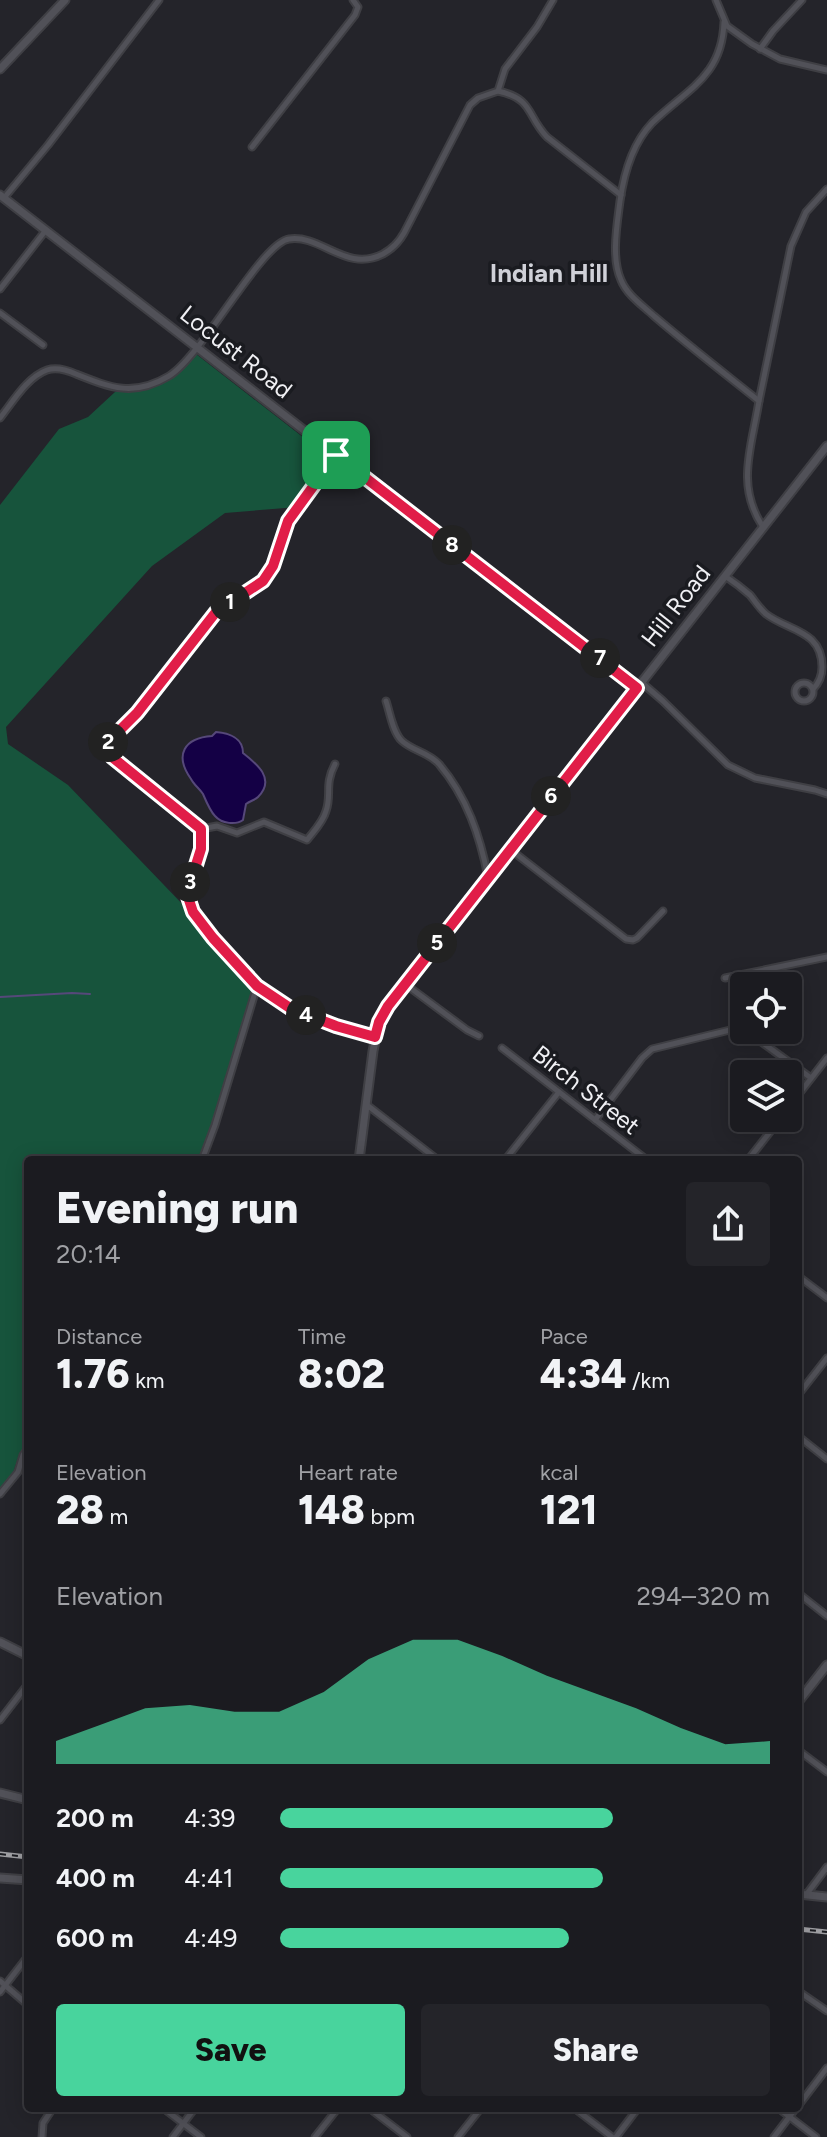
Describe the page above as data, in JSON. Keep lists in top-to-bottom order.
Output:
{
  "streets": {
    "street": ["Locust Road", "Hill Road", "Birch Street"]
  },
  "crossings": [
    ["Locust Road", "Hill Road"]
  ],
  "districts": ["Indian Hill"],
  "page": {
    "pins": [
      "8",
      "1",
      "7",
      "2",
      "6",
      "3",
      "5",
      "4"
    ],
    "heading": ["Evening run", "20:14"],
    "stats": [
      ["Distance", "1.76 km"],
      ["Time", "8:02"],
      ["Pace", "4:34 /km"],
      ["Elevation", "28 m"],
      ["Heart rate", "148 bpm"],
      ["kcal", "121"]
    ],
    "chart": ["Elevation", "294–320 m"],
    "list": [
      {
        "name": "200 m",
        "note": "4:39"
      },
      {
        "name": "400 m",
        "note": "4:41"
      },
      {
        "name": "600 m",
        "note": "4:49"
      }
    ],
    "buttons": ["Save", "Share"]
  }
}
